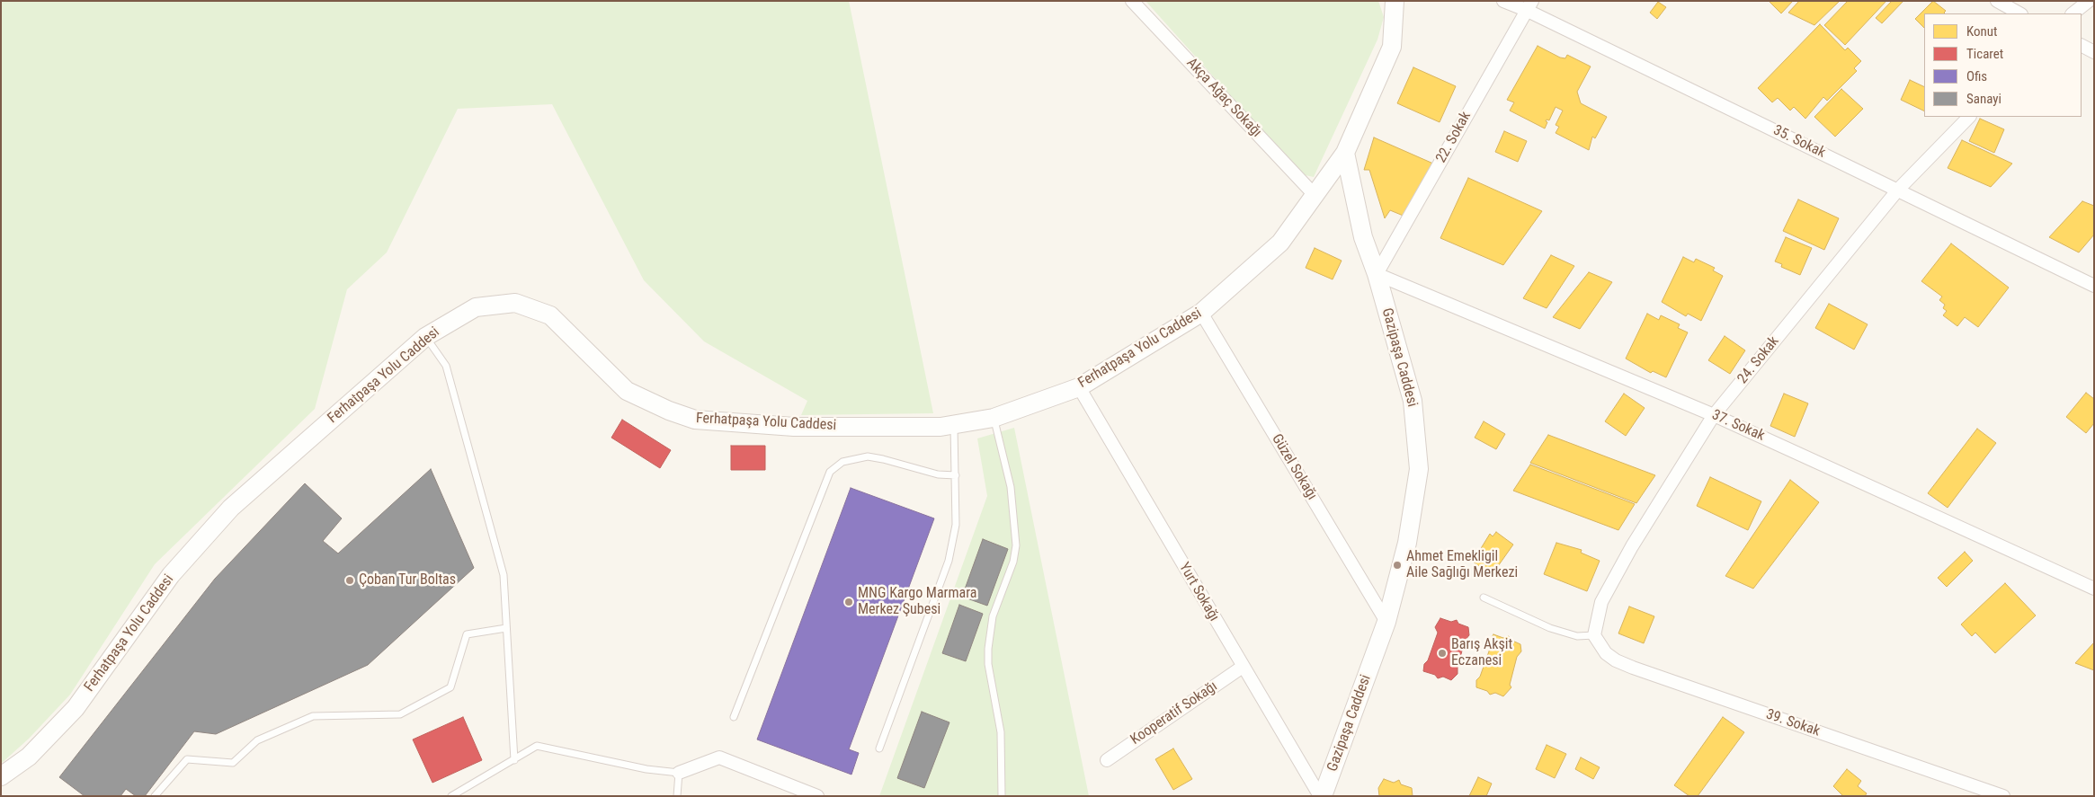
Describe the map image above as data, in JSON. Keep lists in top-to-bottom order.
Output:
{
  "streets": {
    "main road": ["Ferhatpaşa Yolu Caddesi", "Gazipaşa Caddesi"],
    "street": [
      "Akça Ağaç Sokağı",
      "22. Sokak",
      "35. Sokak",
      "24. Sokak",
      "37. Sokak",
      "Güzel Sokağı",
      "Yurt Sokağı",
      "Kooperatif Sokağı",
      "39. Sokak"
    ]
  },
  "crossings": [
    ["Akça Ağaç Sokağı", "Ferhatpaşa Yolu Caddesi"],
    ["22. Sokak", "35. Sokak"],
    ["22. Sokak", "Gazipaşa Caddesi"],
    ["22. Sokak", "37. Sokak"],
    ["35. Sokak", "24. Sokak"],
    ["Ferhatpaşa Yolu Caddesi", "Gazipaşa Caddesi"],
    ["Ferhatpaşa Yolu Caddesi", "Güzel Sokağı"],
    ["Ferhatpaşa Yolu Caddesi", "Yurt Sokağı"],
    ["Gazipaşa Caddesi", "37. Sokak"],
    ["Gazipaşa Caddesi", "Güzel Sokağı"],
    ["Gazipaşa Caddesi", "Yurt Sokağı"],
    ["24. Sokak", "37. Sokak"],
    ["24. Sokak", "39. Sokak"],
    ["Yurt Sokağı", "Kooperatif Sokağı"]
  ],
  "places": [
    "Ahmet Emekligil Aile Sağlığı Merkezi",
    "Çoban Tur Boltas",
    "MNG Kargo Marmara Merkez Şubesi",
    "Barış Akşit Eczanesi"
  ],
  "legend": [
    "Konut",
    "Ticaret",
    "Ofis",
    "Sanayi"
  ]
}
